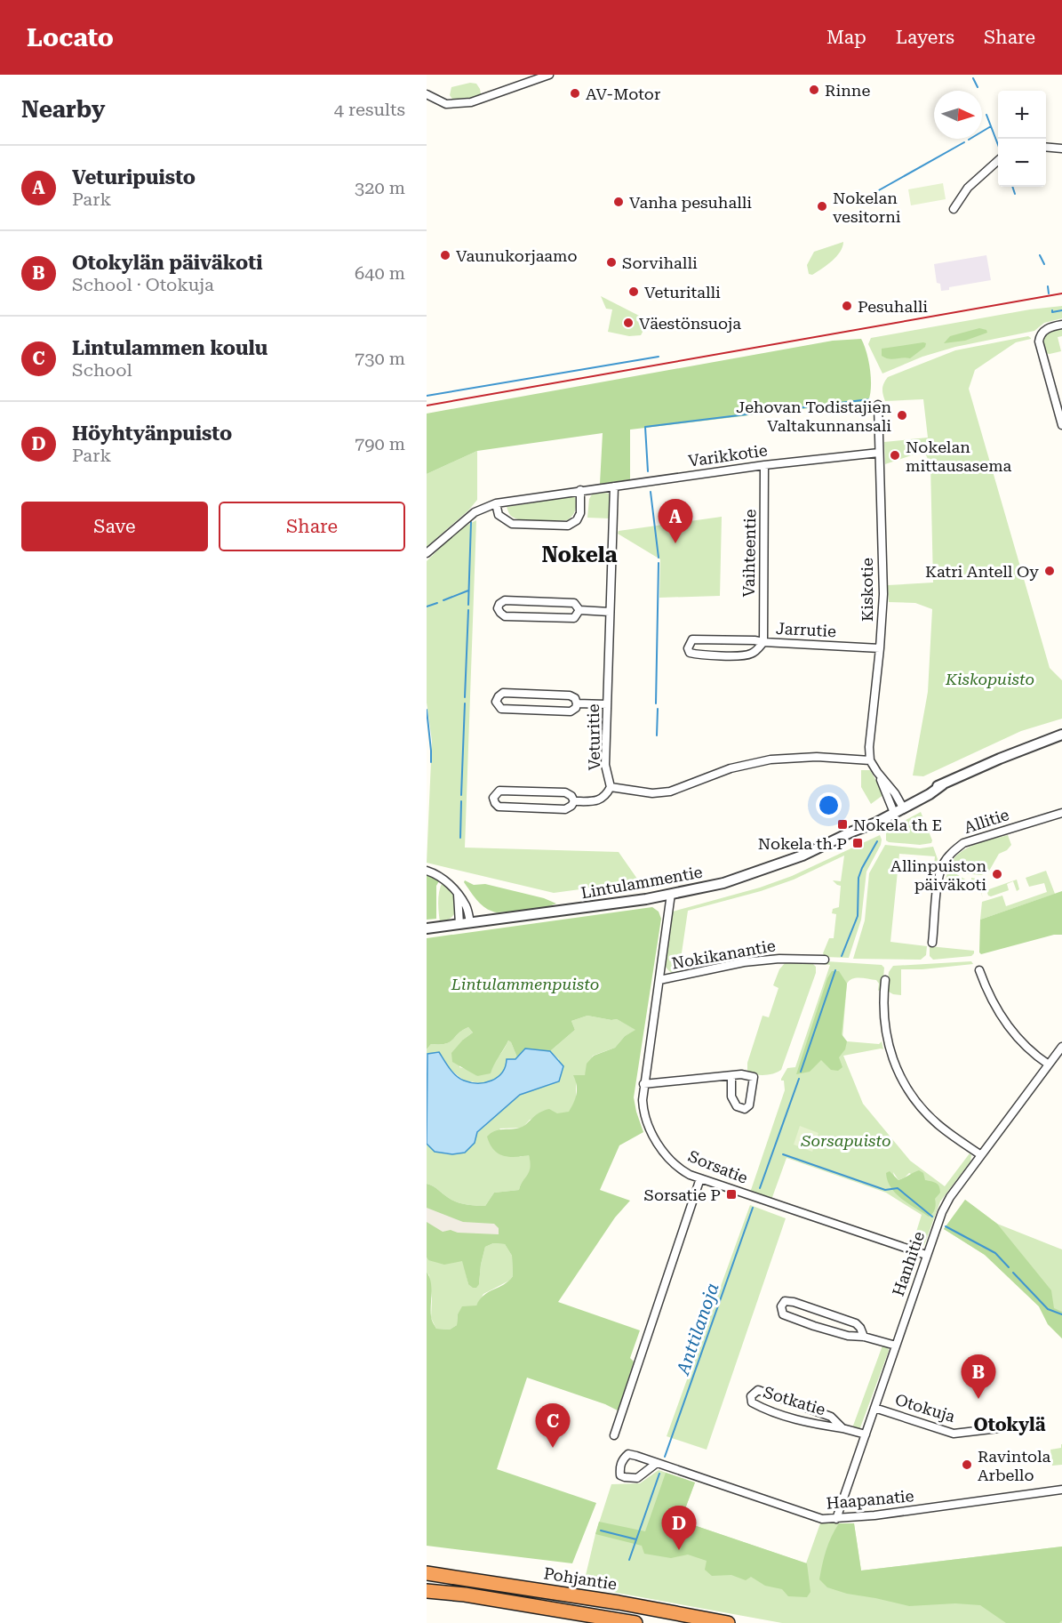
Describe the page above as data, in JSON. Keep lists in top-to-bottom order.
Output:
{
  "streets": {
    "highway": ["Pohjantie"],
    "street": [
      "Varikkotie",
      "Vaihteentie",
      "Kiskotie",
      "Jarrutie",
      "Veturitie",
      "Allitie",
      "Lintulammentie",
      "Nokikanantie",
      "Sorsatie",
      "Hanhitie",
      "Sotkatie",
      "Otokuja",
      "Haapanatie"
    ]
  },
  "crossings": [
    ["Varikkotie", "Vaihteentie"],
    ["Varikkotie", "Kiskotie"],
    ["Varikkotie", "Veturitie"],
    ["Vaihteentie", "Jarrutie"],
    ["Kiskotie", "Jarrutie"],
    ["Kiskotie", "Veturitie"],
    ["Lintulammentie", "Sorsatie"],
    ["Nokikanantie", "Sorsatie"],
    ["Sorsatie", "Hanhitie"],
    ["Hanhitie", "Sotkatie"],
    ["Hanhitie", "Otokuja"],
    ["Hanhitie", "Haapanatie"]
  ],
  "districts": ["Nokela", "Otokylä"],
  "water": ["Anttilanoja"],
  "parks": ["Kiskopuisto", "Lintulammenpuisto", "Sorsapuisto"],
  "places": {
    "other": [
      "Rinne",
      "AV-Motor",
      "Vanha pesuhalli",
      "Nokelan vesitorni",
      "Vaunukorjaamo",
      "Sorvihalli",
      "Veturitalli",
      "Pesuhalli",
      "Väestönsuoja",
      "Jehovan Todistajien Valtakunnansali",
      "Nokelan mittausasema",
      "Katri Antell Oy",
      "Allinpuiston päiväkoti",
      "Ravintola Arbello"
    ],
    "transit": ["Nokela th E", "Nokela th P", "Sorsatie P"]
  },
  "north": "right",
  "page": {
    "header": "Locato",
    "nav": ["Map", "Layers", "Share"],
    "heading": ["Nearby", "4 results"],
    "map_buttons": ["+", "−"],
    "list": [
      {
        "mark": "A",
        "name": "Veturipuisto",
        "note": "Park",
        "value": "320 m"
      },
      {
        "mark": "B",
        "name": "Otokylän päiväkoti",
        "note": "School · Otokuja",
        "value": "640 m"
      },
      {
        "mark": "C",
        "name": "Lintulammen koulu",
        "note": "School",
        "value": "730 m"
      },
      {
        "mark": "D",
        "name": "Höyhtyänpuisto",
        "note": "Park",
        "value": "790 m"
      }
    ],
    "buttons": ["Save", "Share"],
    "pins": [
      "A",
      "B",
      "C",
      "D"
    ]
  }
}
